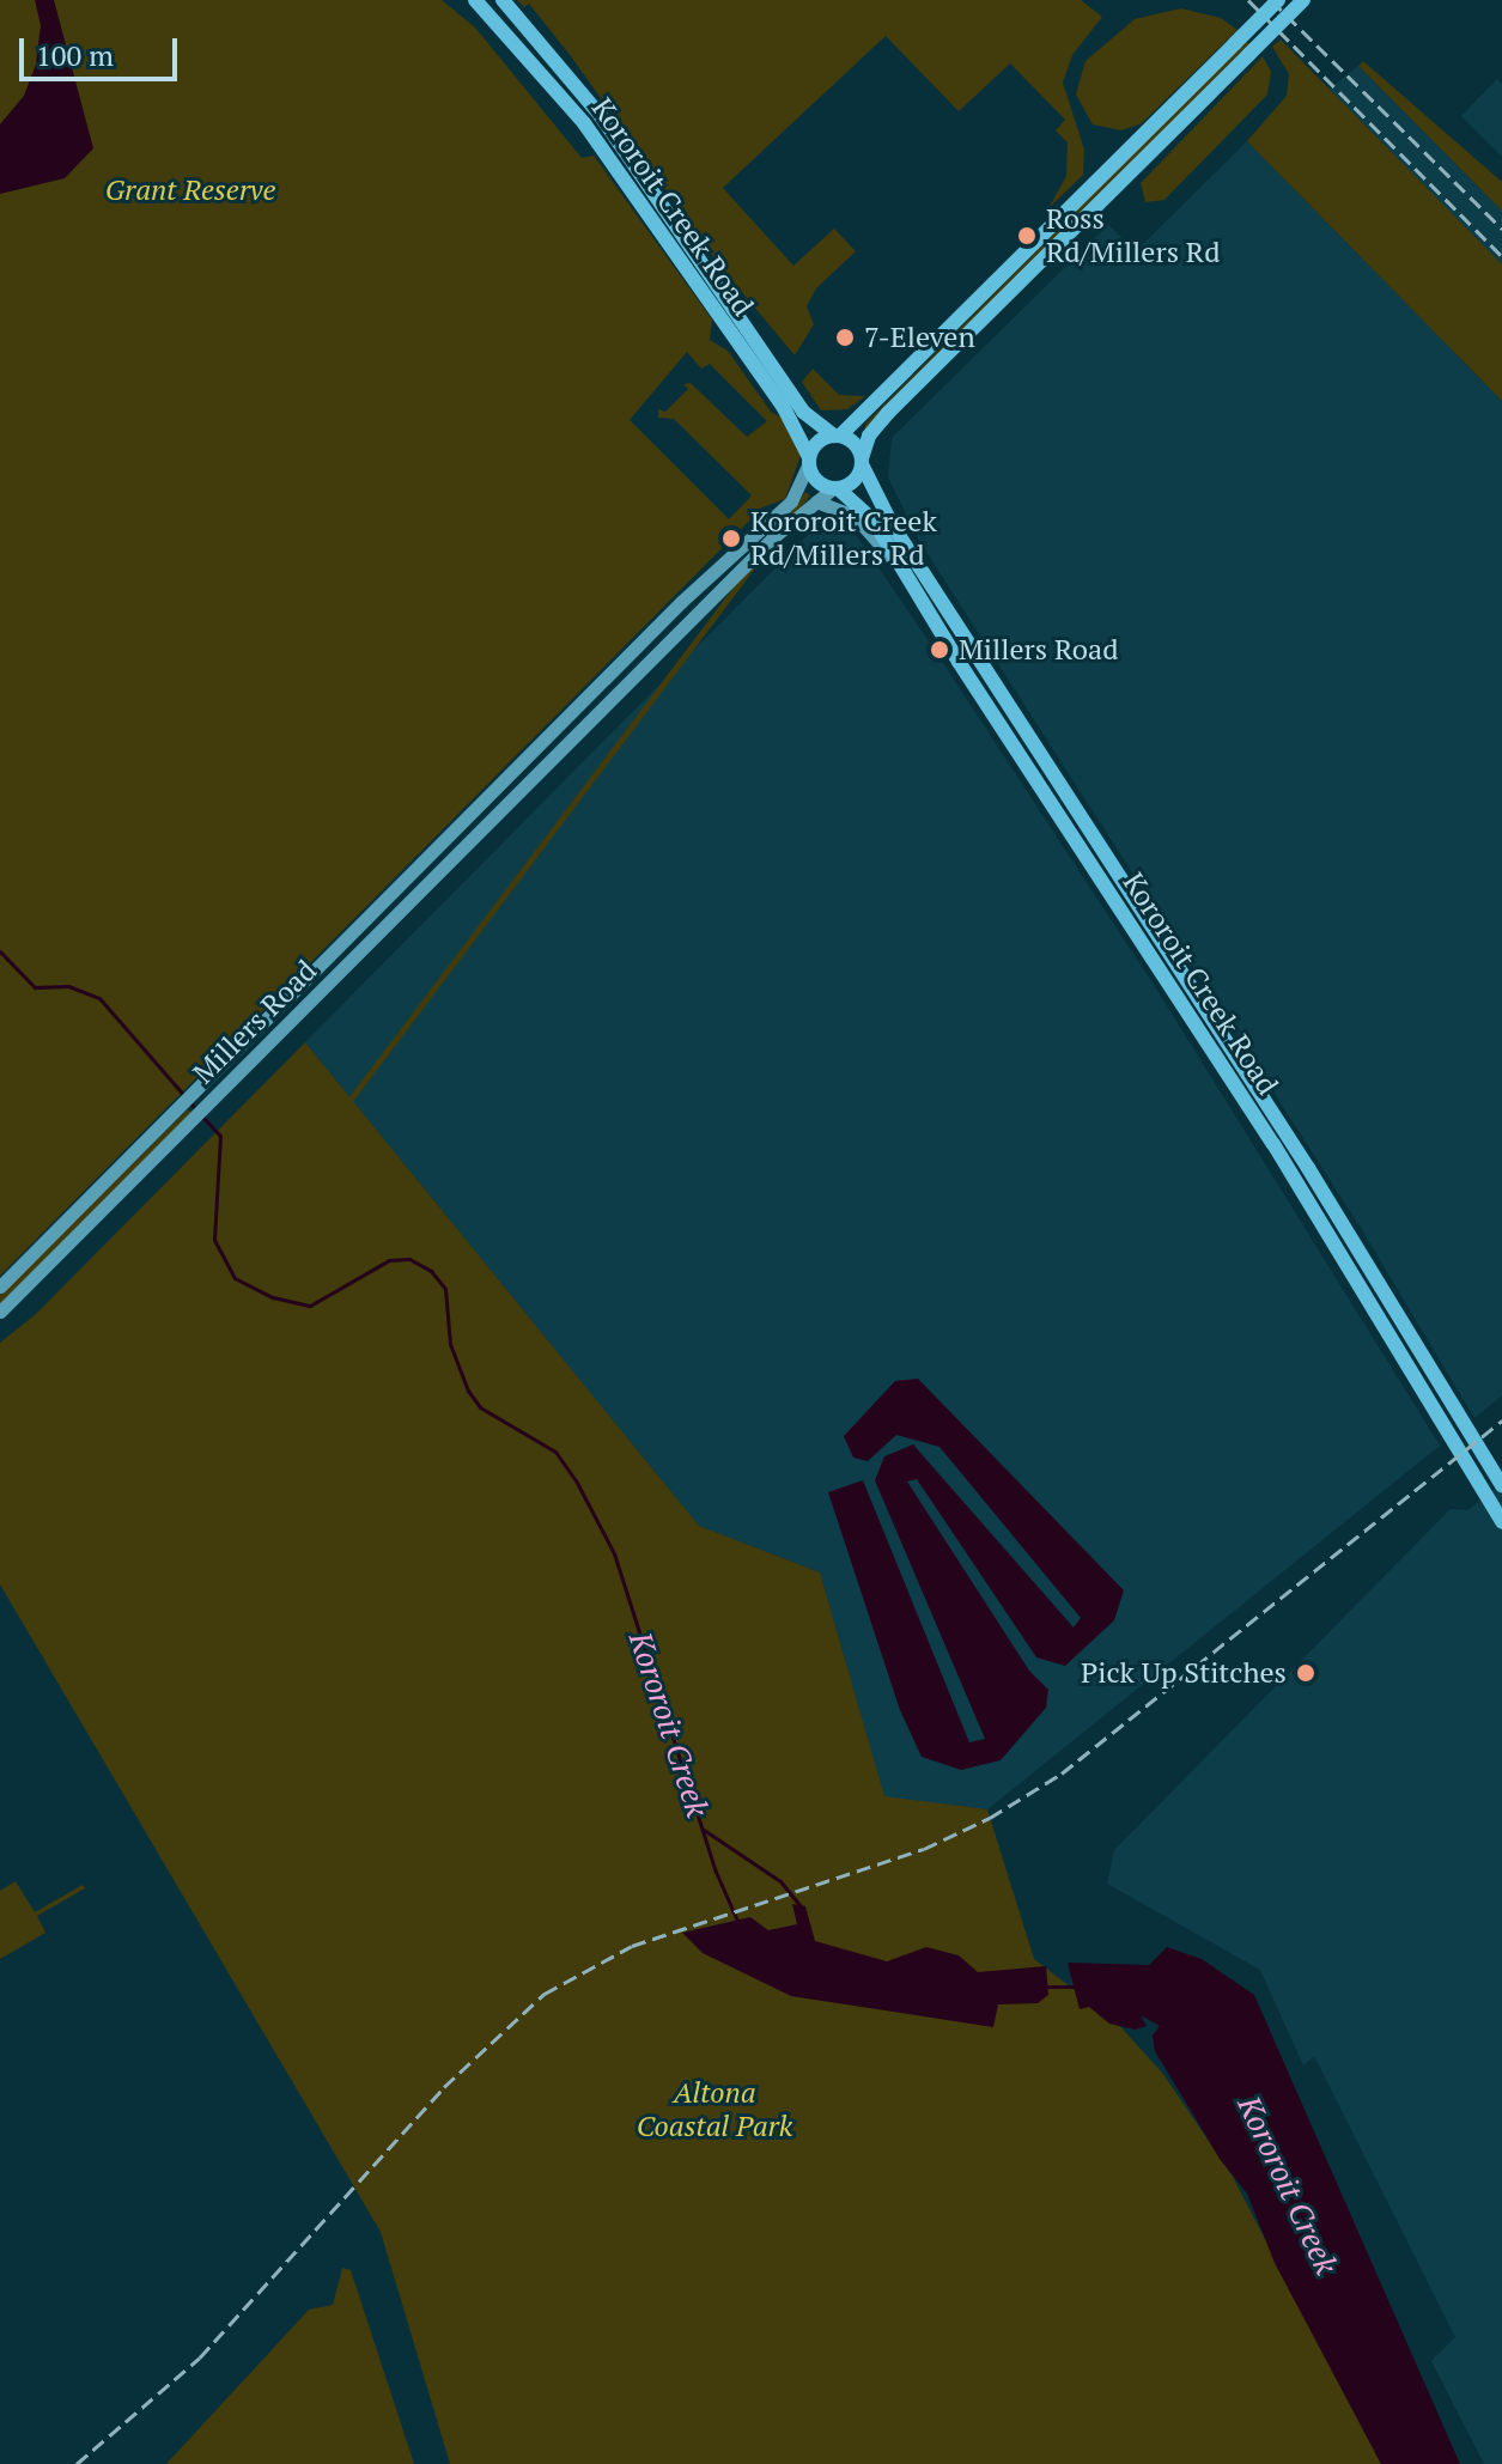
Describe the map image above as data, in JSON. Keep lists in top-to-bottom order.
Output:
{
  "streets": {
    "main road": ["Kororoit Creek Road", "Millers Road"]
  },
  "crossings": [
    ["Kororoit Creek Road", "Millers Road"]
  ],
  "water": ["Kororoit Creek"],
  "parks": ["Grant Reserve", "Altona Coastal Park"],
  "places": [
    "Ross Rd/Millers Rd",
    "7-Eleven",
    "Kororoit Creek Rd/Millers Rd",
    "Millers Road",
    "Pick Up Stitches"
  ],
  "scale_bar": "100 m"
}
